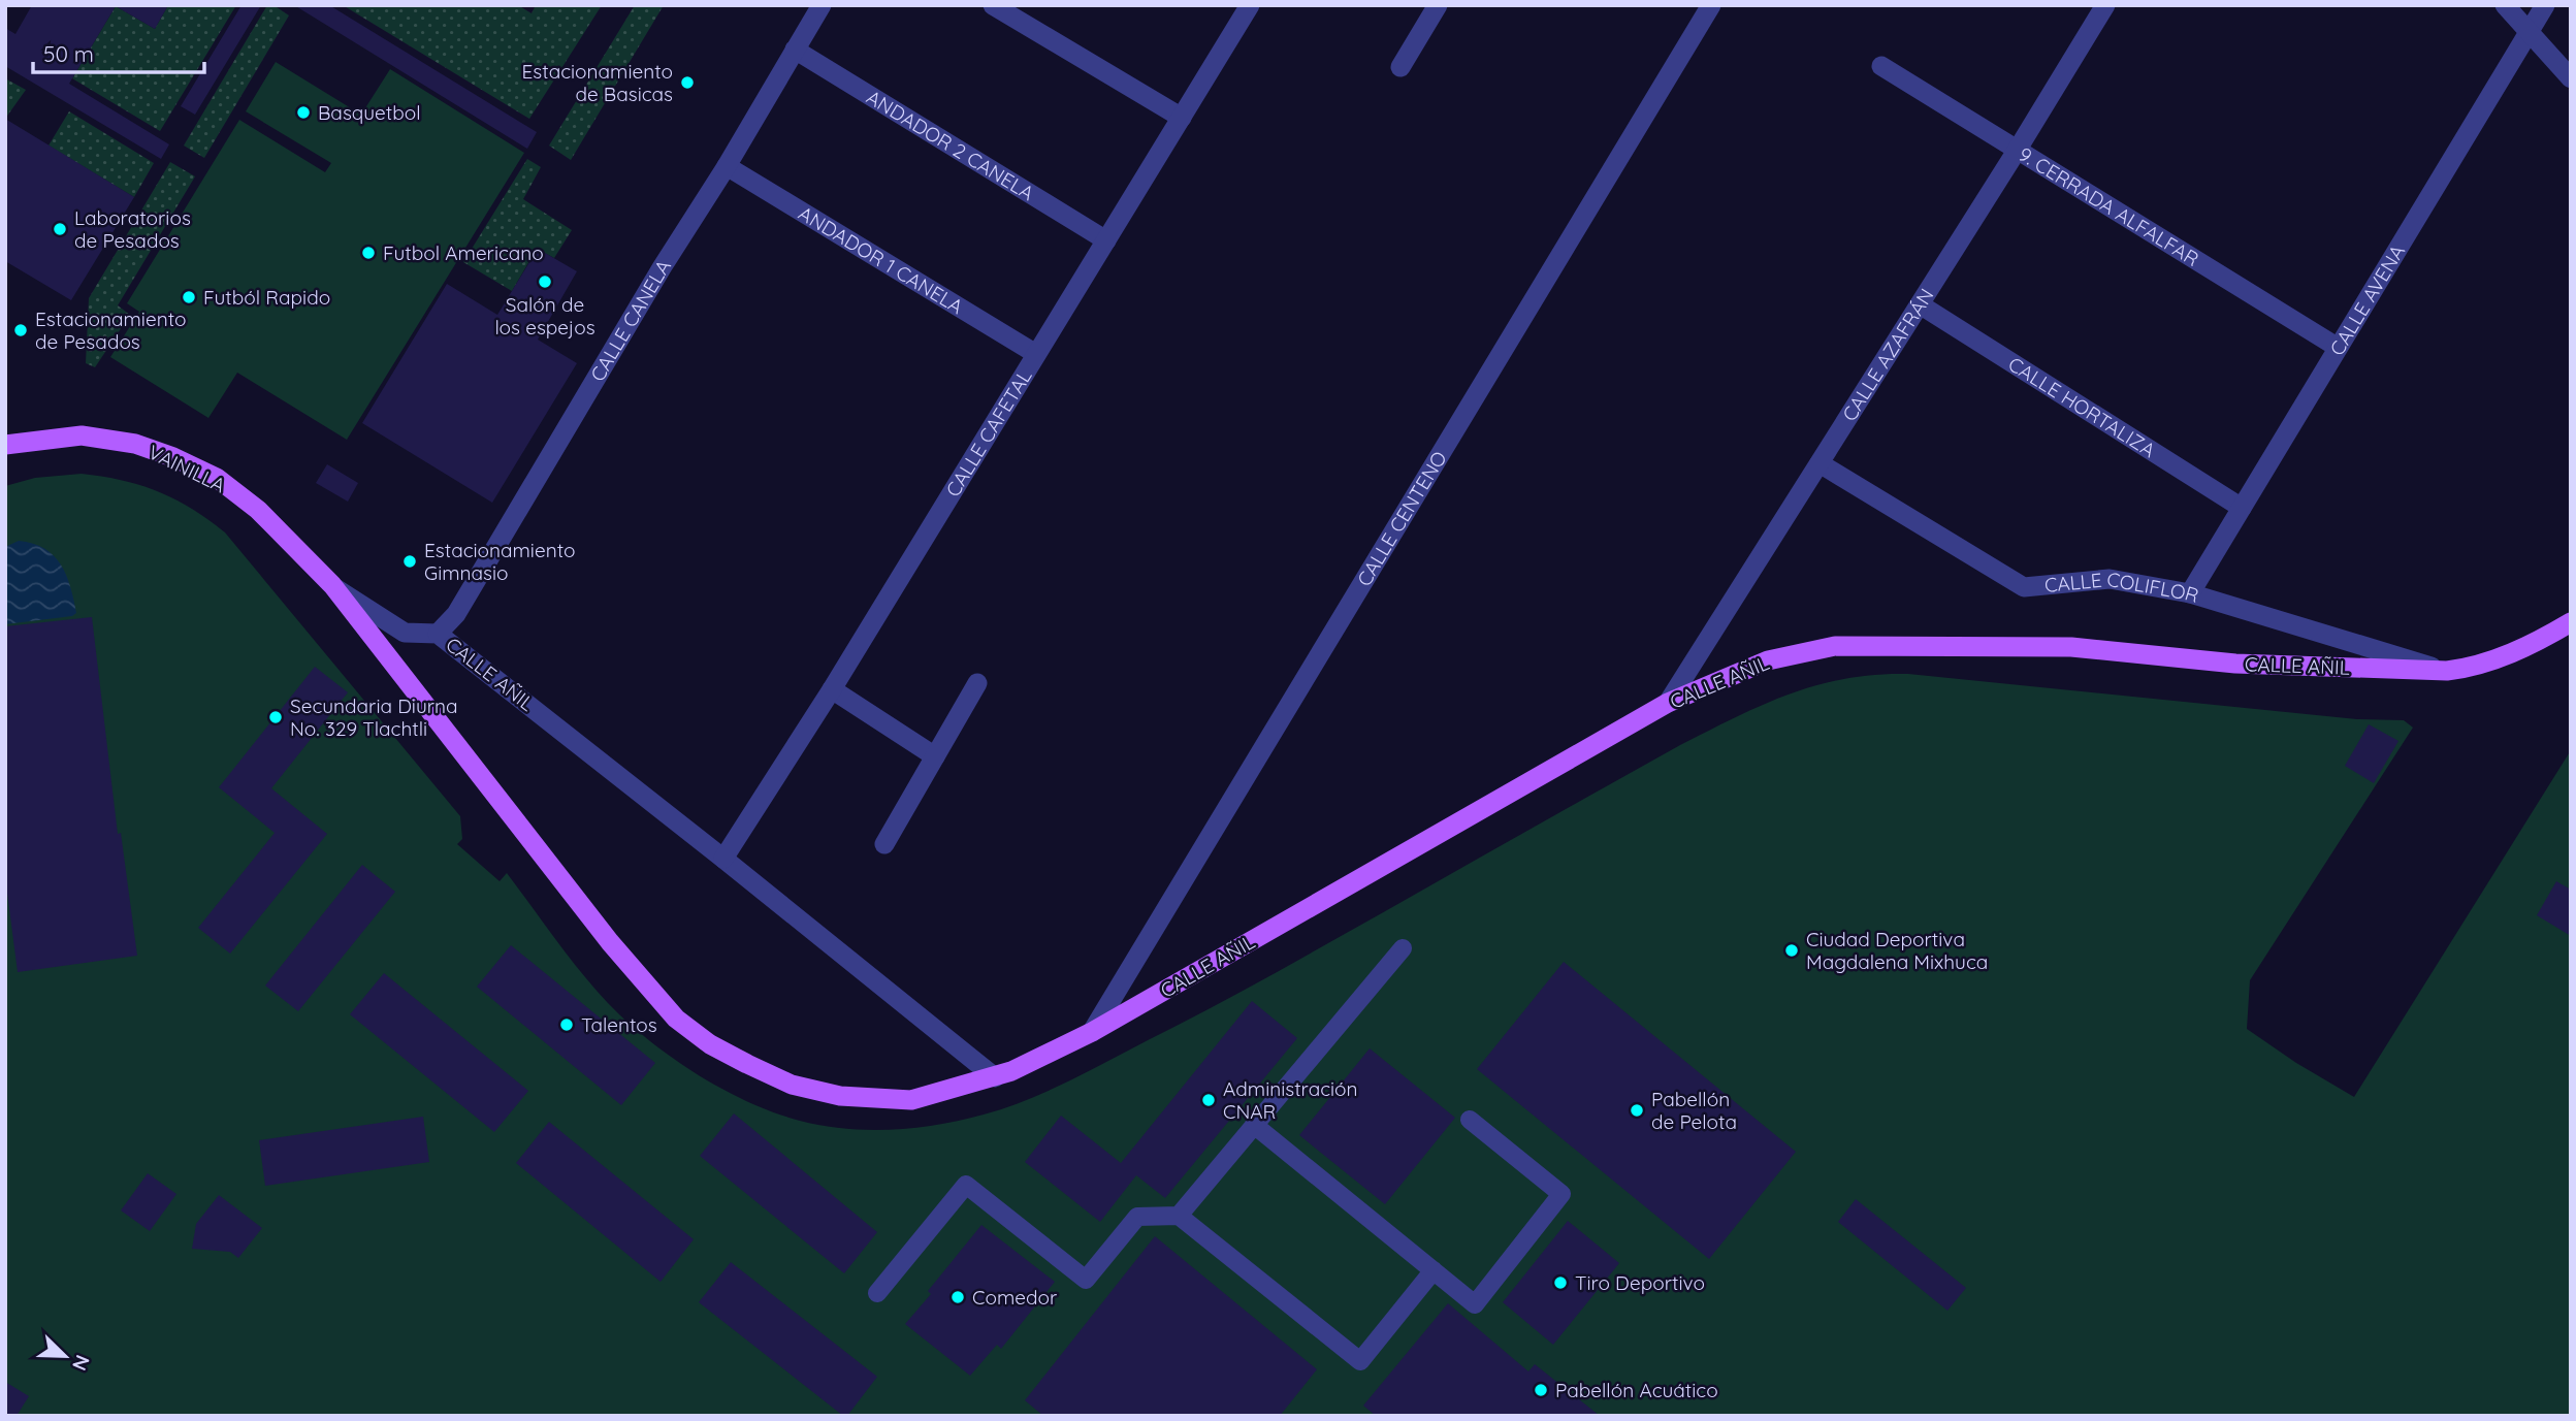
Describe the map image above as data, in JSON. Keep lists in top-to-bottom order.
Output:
{
  "streets": {
    "main road": ["VAINILLA", "CALLE AÑIL"],
    "street": [
      "ANDADOR 2 CANELA",
      "9. CERRADA ALFALFAR",
      "ANDADOR 1 CANELA",
      "CALLE AVENA",
      "CALLE CANELA",
      "CALLE AZAFRÁN",
      "CALLE HORTALIZA",
      "CALLE CAFETAL",
      "CALLE CENTENO",
      "CALLE COLIFLOR"
    ]
  },
  "crossings": [
    ["ANDADOR 2 CANELA", "CALLE CANELA"],
    ["ANDADOR 2 CANELA", "CALLE CAFETAL"],
    ["9. CERRADA ALFALFAR", "CALLE AVENA"],
    ["9. CERRADA ALFALFAR", "CALLE AZAFRÁN"],
    ["ANDADOR 1 CANELA", "CALLE CANELA"],
    ["ANDADOR 1 CANELA", "CALLE CAFETAL"],
    ["CALLE AVENA", "CALLE HORTALIZA"],
    ["CALLE AVENA", "CALLE COLIFLOR"],
    ["CALLE CANELA", "CALLE AÑIL"],
    ["CALLE AZAFRÁN", "CALLE HORTALIZA"],
    ["CALLE AZAFRÁN", "CALLE COLIFLOR"],
    ["CALLE AZAFRÁN", "CALLE AÑIL"],
    ["CALLE CAFETAL", "CALLE AÑIL"],
    ["VAINILLA", "CALLE AÑIL"],
    ["CALLE CENTENO", "CALLE AÑIL"],
    ["CALLE COLIFLOR", "CALLE AÑIL"]
  ],
  "places": [
    "Estacionamiento de Basicas",
    "Basquetbol",
    "Laboratorios de Pesados",
    "Futbol Americano",
    "Salón de los espejos",
    "Futból Rapido",
    "Estacionamiento de Pesados",
    "Estacionamiento Gimnasio",
    "Secundaria Diurna No. 329 Tlachtli",
    "Ciudad Deportiva Magdalena Mixhuca",
    "Talentos",
    "Administración CNAR",
    "Pabellón de Pelota",
    "Tiro Deportivo",
    "Comedor",
    "Pabellón Acuático"
  ],
  "scale_bar": "50 m",
  "north": "bottom right"
}
